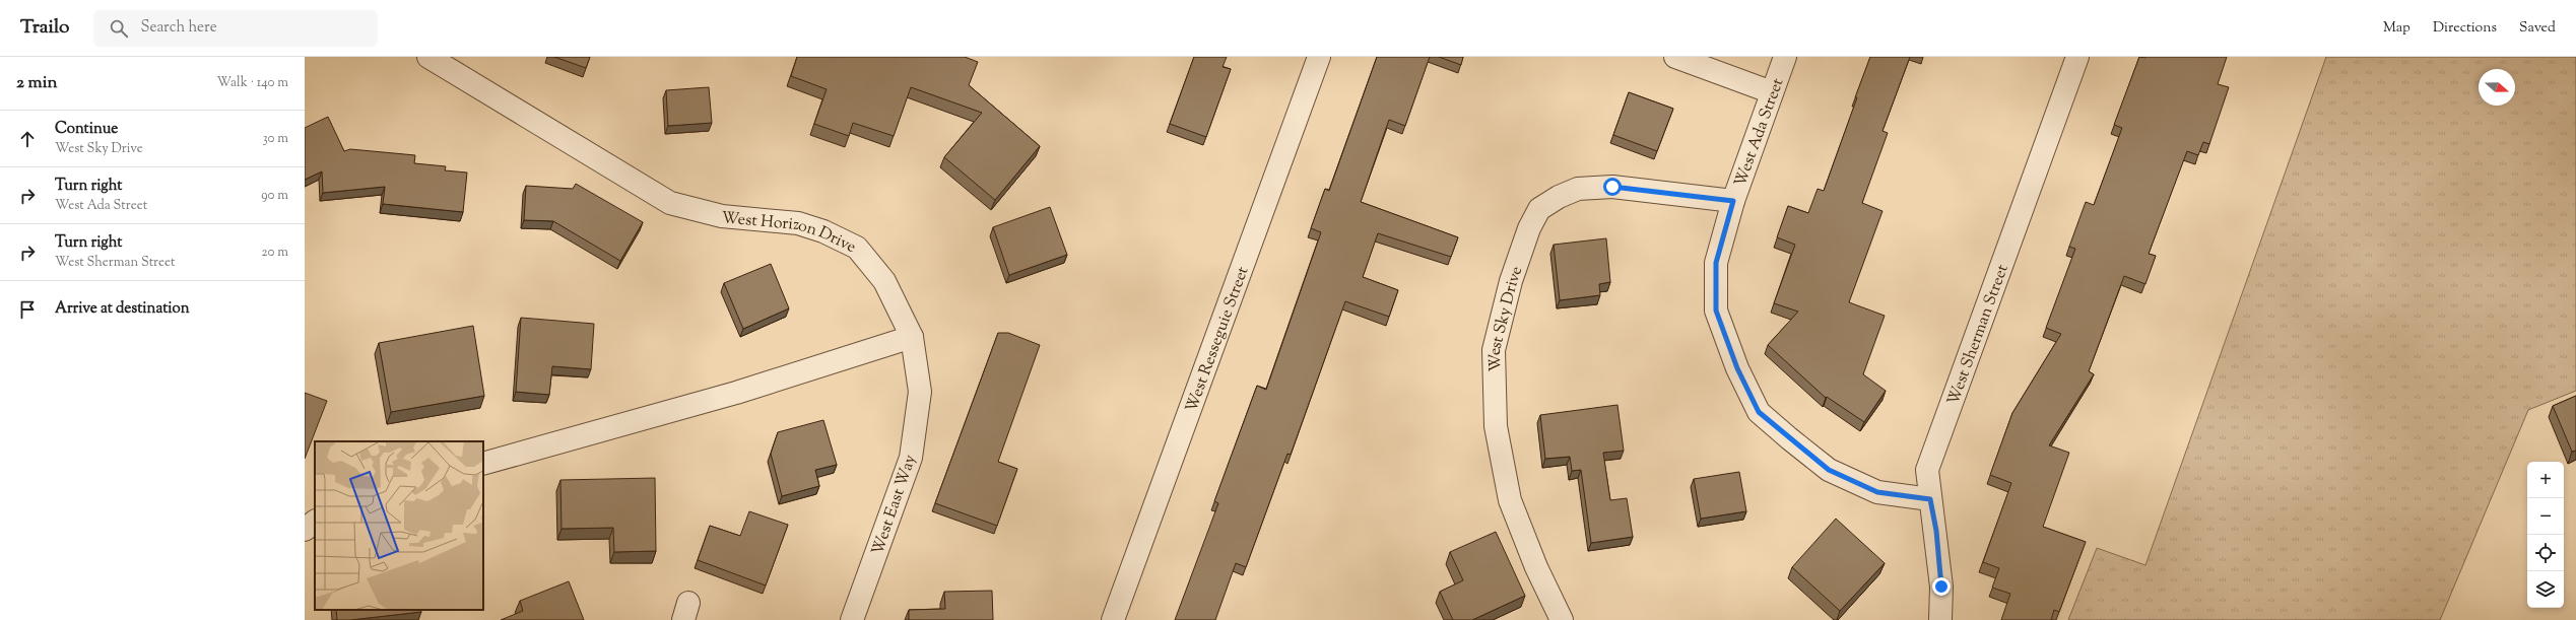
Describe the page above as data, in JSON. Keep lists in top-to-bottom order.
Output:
{
  "streets": {
    "street": [
      "West Ada Street",
      "West Horizon Drive",
      "West Sky Drive",
      "West Sherman Street",
      "West Resseguie Street",
      "West East Way"
    ]
  },
  "crossings": [
    ["West Ada Street", "West Sky Drive"],
    ["West Ada Street", "West Sherman Street"],
    ["West Horizon Drive", "West East Way"]
  ],
  "north": "right",
  "page": {
    "header": "Trailo",
    "search": "Search here",
    "nav": ["Map", "Directions", "Saved"],
    "heading": ["2 min", "Walk · 140 m"],
    "list": [
      ["Continue", "West Sky Drive", "30 m"],
      ["Turn right", "West Ada Street", "90 m"],
      ["Turn right", "West Sherman Street", "20 m"],
      "Arrive at destination"
    ],
    "map_buttons": ["+", "−"]
  }
}
